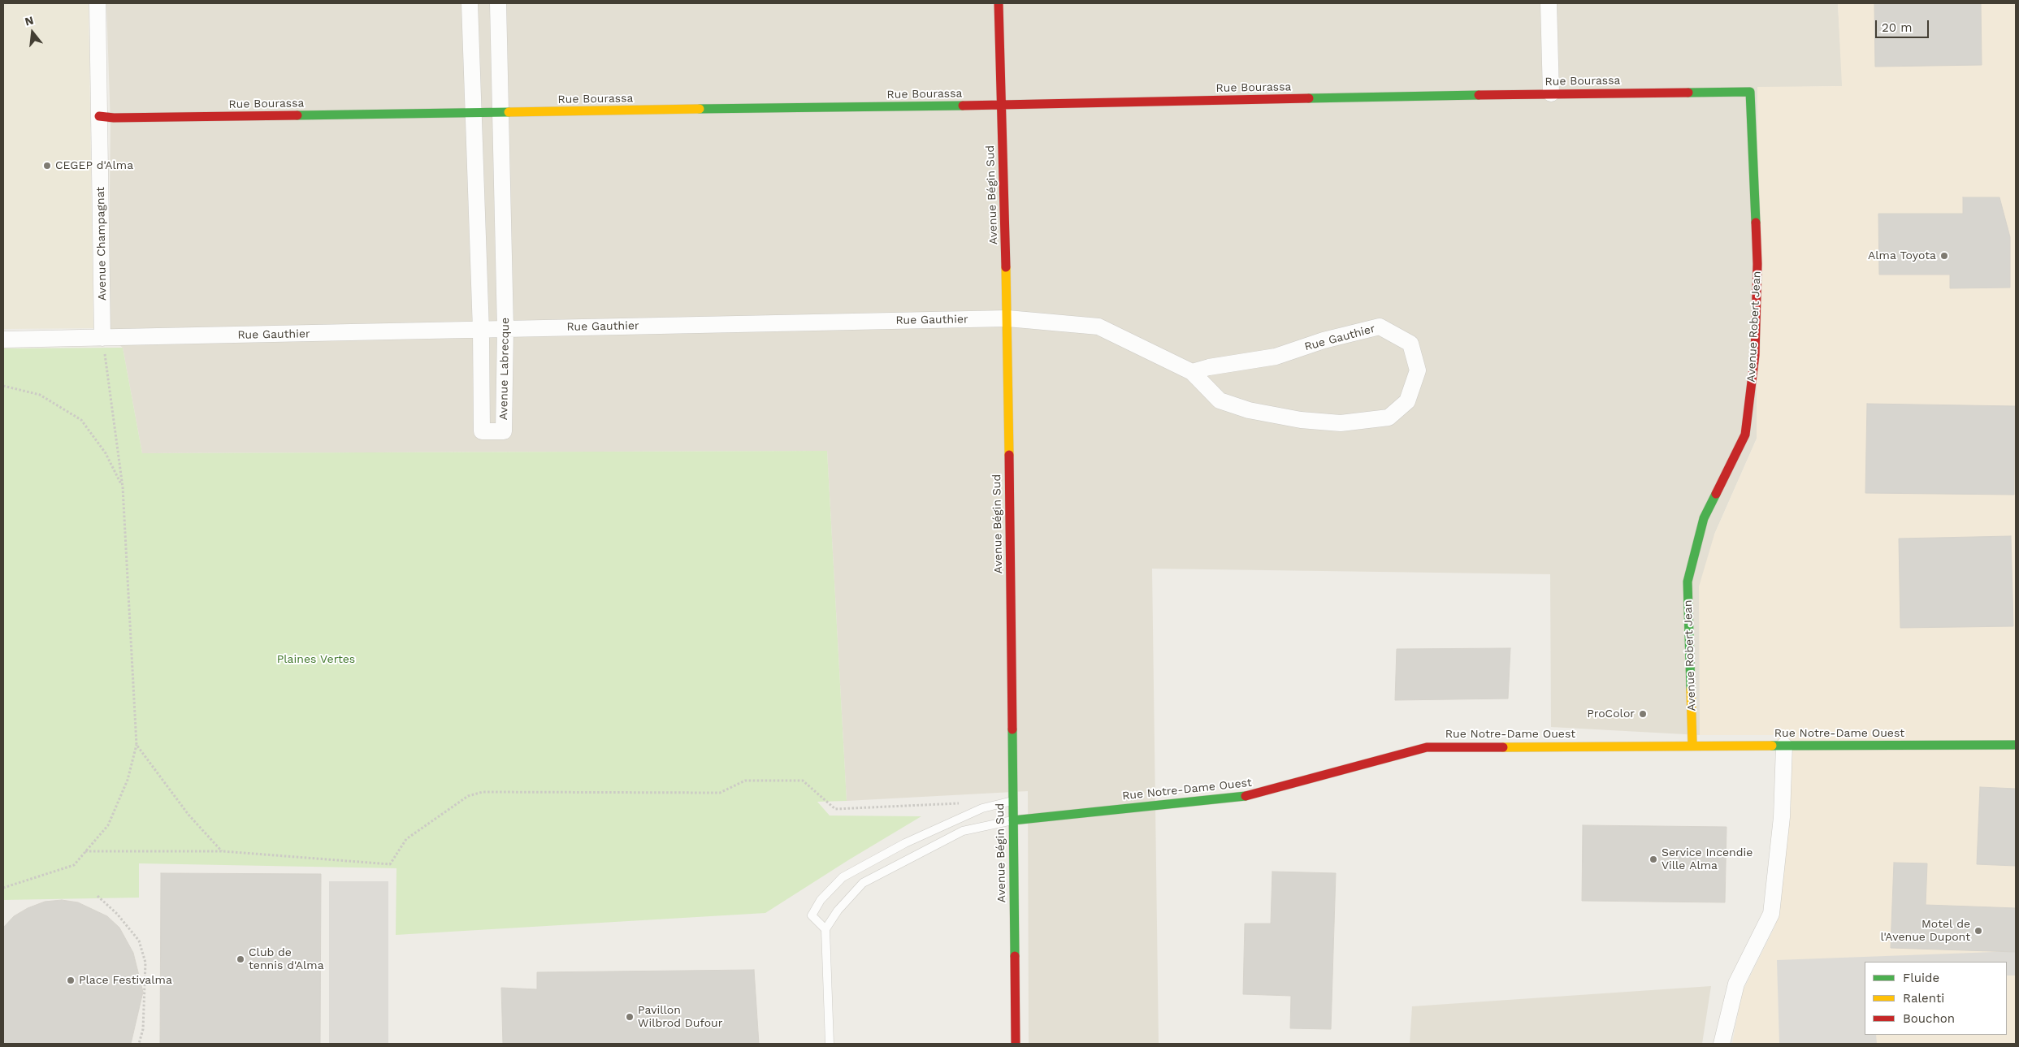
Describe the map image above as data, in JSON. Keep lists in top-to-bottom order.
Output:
{
  "streets": {
    "street": [
      "Rue Bourassa",
      "Avenue Bégin Sud",
      "Avenue Champagnat",
      "Rue Gauthier",
      "Avenue Robert Jean",
      "Avenue Labrecque",
      "Rue Notre-Dame Ouest"
    ]
  },
  "crossings": [
    ["Rue Bourassa", "Avenue Bégin Sud"],
    ["Rue Bourassa", "Avenue Champagnat"],
    ["Rue Bourassa", "Avenue Robert Jean"],
    ["Rue Bourassa", "Avenue Labrecque"],
    ["Avenue Bégin Sud", "Rue Gauthier"],
    ["Avenue Bégin Sud", "Rue Notre-Dame Ouest"],
    ["Avenue Champagnat", "Rue Gauthier"],
    ["Rue Gauthier", "Avenue Labrecque"],
    ["Avenue Robert Jean", "Rue Notre-Dame Ouest"]
  ],
  "parks": ["Plaines Vertes"],
  "places": [
    "CEGEP d'Alma",
    "Alma Toyota",
    "ProColor",
    "Service Incendie Ville Alma",
    "Motel de l'Avenue Dupont",
    "Club de tennis d'Alma",
    "Place Festivalma",
    "Pavillon Wilbrod Dufour"
  ],
  "legend": ["Fluide", "Ralenti", "Bouchon"],
  "scale_bar": "20 m",
  "north": "top"
}
